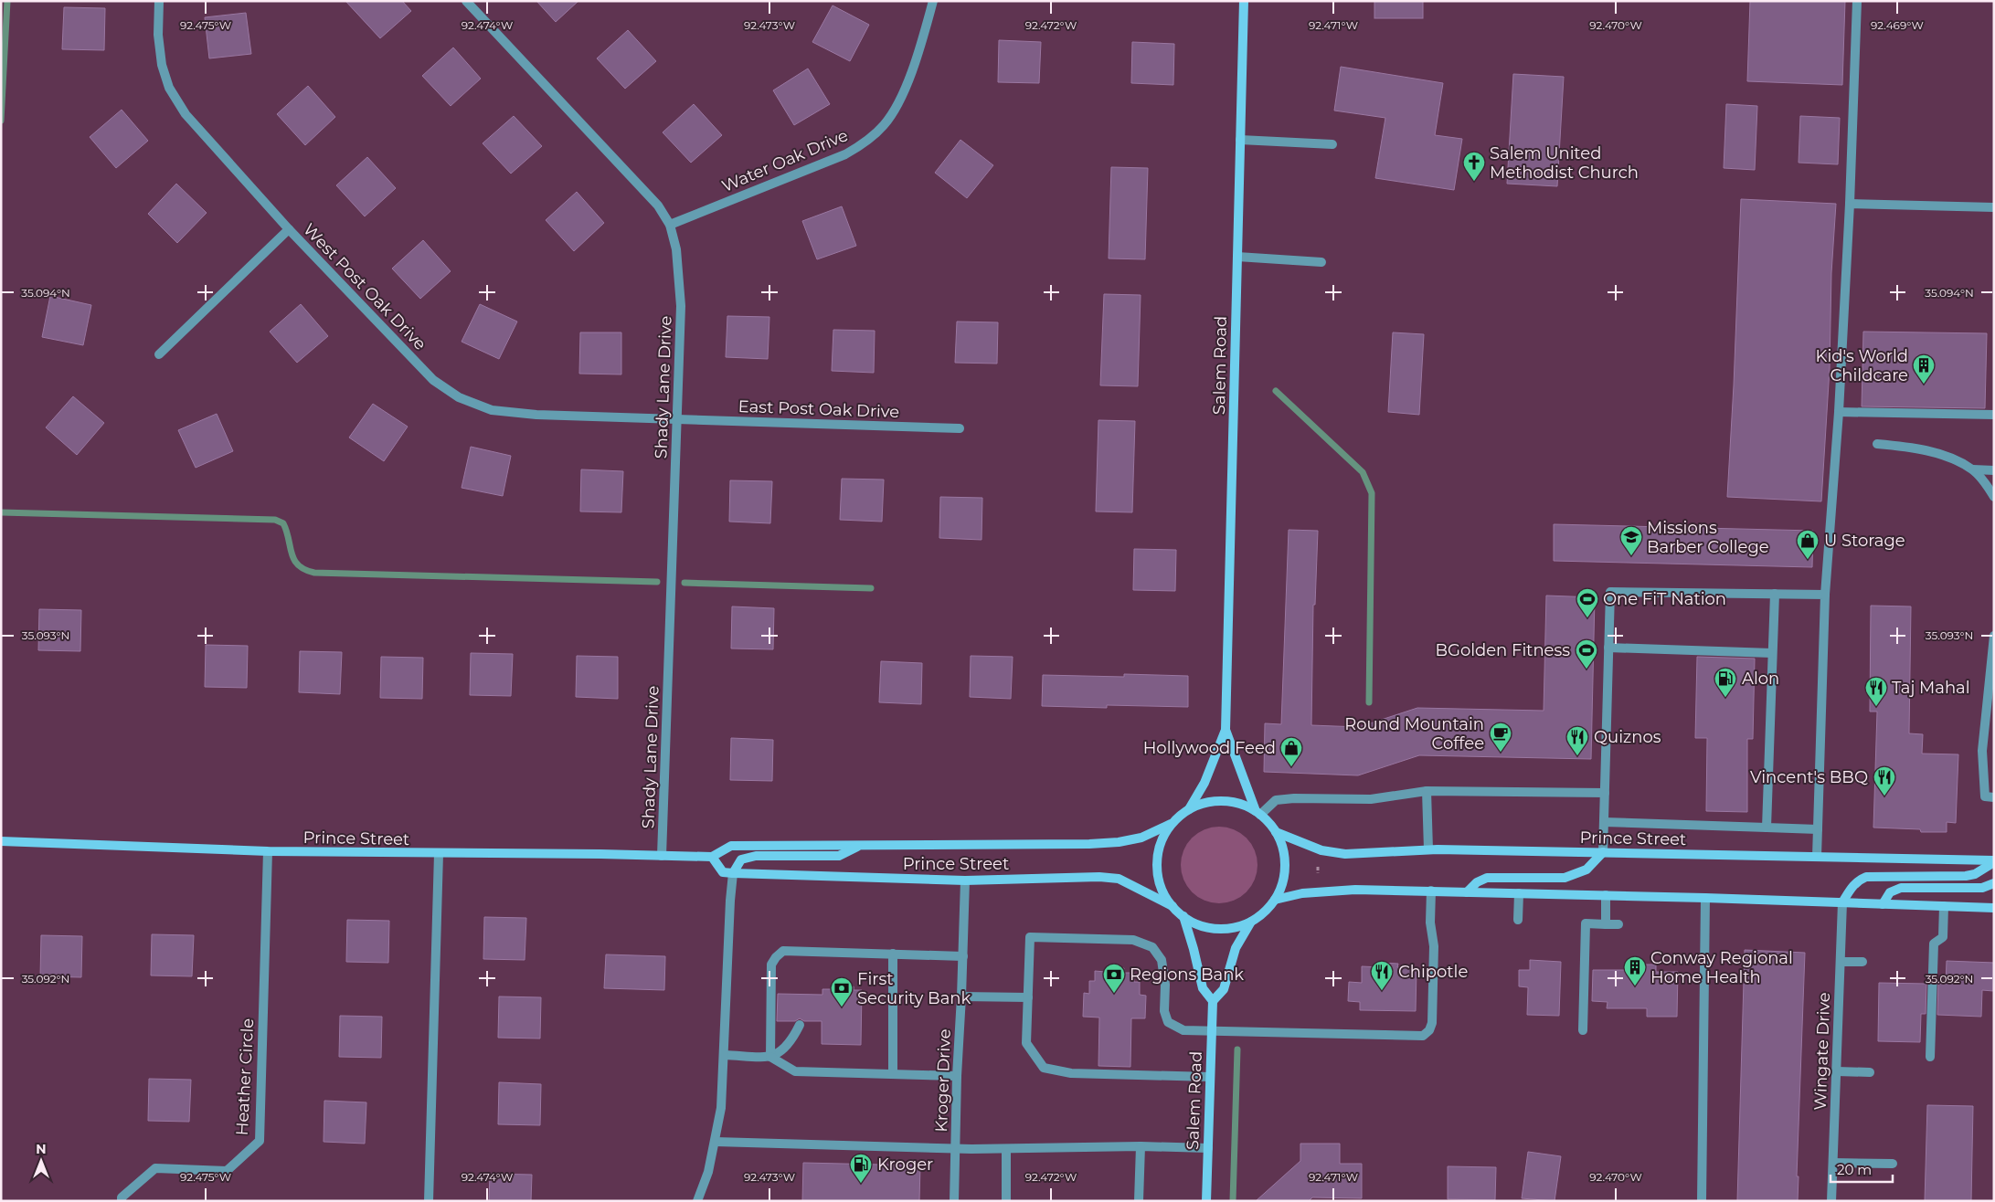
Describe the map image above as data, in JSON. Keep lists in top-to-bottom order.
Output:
{
  "streets": {
    "main road": ["Salem Road", "Prince Street"],
    "street": [
      "Water Oak Drive",
      "West Post Oak Drive",
      "Shady Lane Drive",
      "East Post Oak Drive",
      "Wingate Drive",
      "Heather Circle",
      "Kroger Drive"
    ]
  },
  "crossings": [
    ["Water Oak Drive", "Shady Lane Drive"],
    ["West Post Oak Drive", "Shady Lane Drive"],
    ["West Post Oak Drive", "East Post Oak Drive"],
    ["Salem Road", "Prince Street"],
    ["Shady Lane Drive", "East Post Oak Drive"],
    ["Shady Lane Drive", "Prince Street"],
    ["Prince Street", "Heather Circle"],
    ["Prince Street", "Kroger Drive"]
  ],
  "places": {
    "church": ["Salem United Methodist Church"],
    "building": ["Kid's World Childcare", "Conway Regional Home Health"],
    "school or university": ["Missions Barber College"],
    "shop": ["U Storage", "Hollywood Feed"],
    "sports": ["One FiT Nation", "BGolden Fitness"],
    "fuel station": ["Alon", "Kroger"],
    "restaurant": [
      "Taj Mahal",
      "Quiznos",
      "Vincent's BBQ",
      "Chipotle"
    ],
    "cafe": ["Round Mountain Coffee"],
    "bank": ["Regions Bank", "First Security Bank"]
  },
  "scale_bar": "20 m",
  "north": "top",
  "coordinates": [
    "92.475°W",
    "92.474°W",
    "92.473°W",
    "92.472°W",
    "92.471°W",
    "92.470°W",
    "92.469°W",
    "35.094°N",
    "35.093°N",
    "35.092°N"
  ]
}
